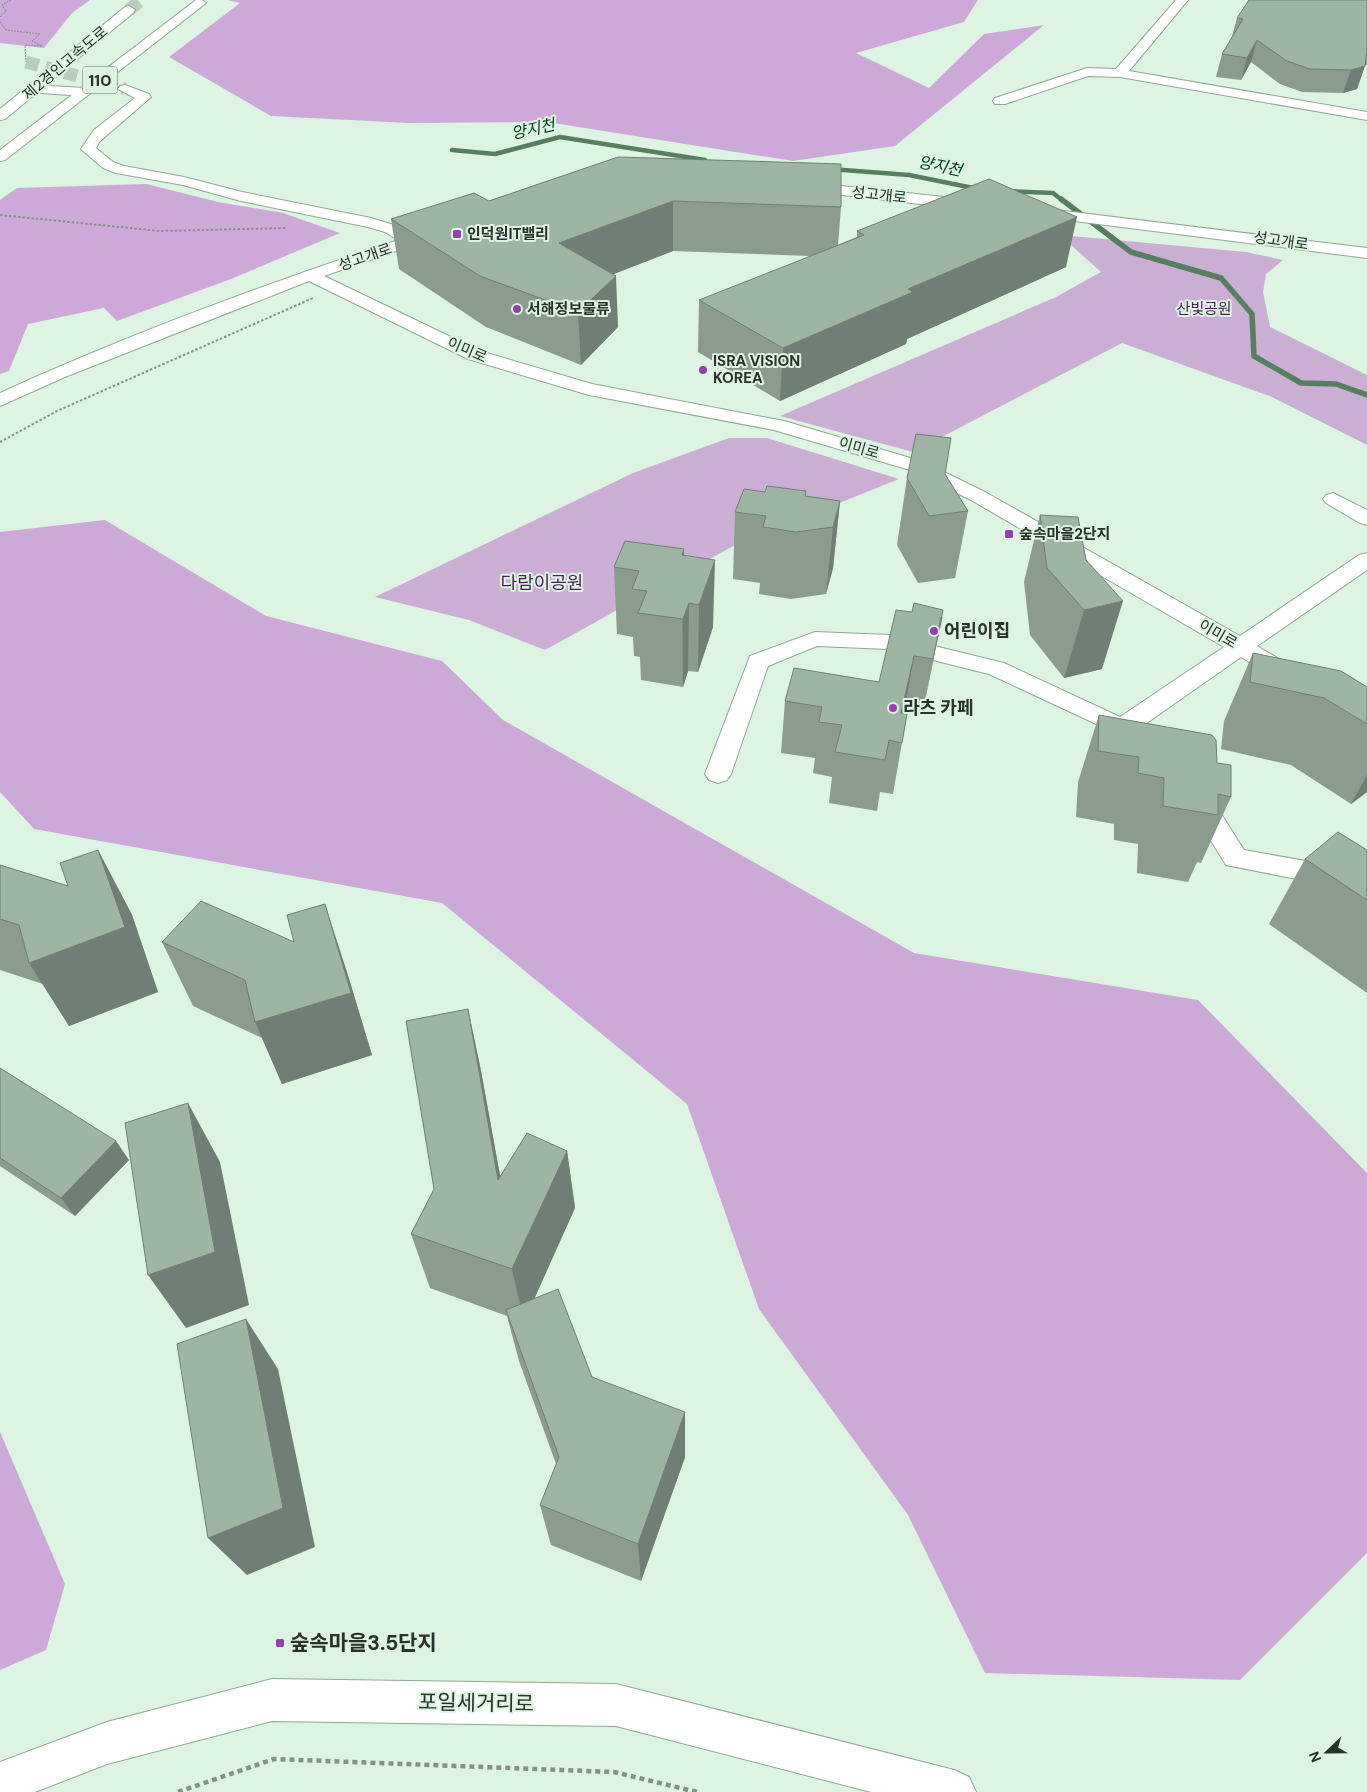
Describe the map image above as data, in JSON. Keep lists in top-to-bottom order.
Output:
{
  "streets": {
    "main road": [
      "제2경인고속도로",
      "110",
      "성고개로",
      "이미로",
      "포일세거리로"
    ]
  },
  "crossings": [
    ["성고개로", "이미로"]
  ],
  "water": ["양지천"],
  "parks": ["산빛공원", "다람이공원"],
  "places": {
    "transit": ["인덕원IT밸리", "숲속마을2단지", "숲속마을3.5단지"],
    "other": [
      "서해정보물류",
      "ISRA VISION KOREA",
      "어린이집",
      "라츠 카페"
    ]
  },
  "north": "left"
}
